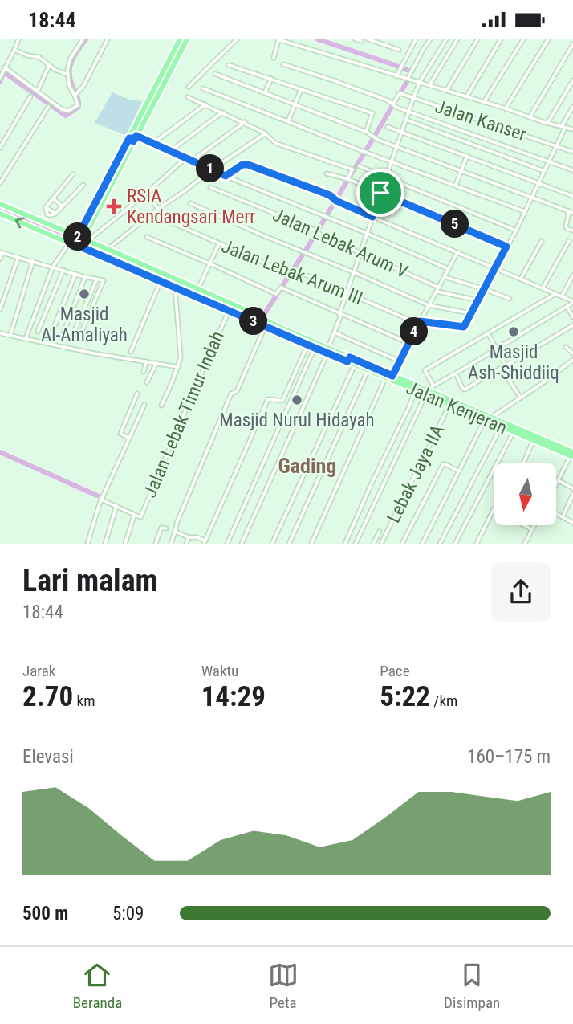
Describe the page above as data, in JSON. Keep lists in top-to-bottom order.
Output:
{
  "streets": {
    "main road": ["Jalan Kenjeran"],
    "street": [
      "Jalan Kanser",
      "Jalan Lebak Arum V",
      "Jalan Lebak Arum III",
      "Jalan Lebak Timur Indah",
      "Lebak Jaya IIA"
    ]
  },
  "crossings": [
    ["Jalan Kenjeran", "Jalan Lebak Timur Indah"],
    ["Jalan Kenjeran", "Lebak Jaya IIA"]
  ],
  "districts": ["Gading"],
  "places": {
    "health": ["RSIA Kendangsari Merr"],
    "other": ["Masjid Al-Amaliyah", "Masjid Ash-Shiddiiq", "Masjid Nurul Hidayah"]
  },
  "north": "bottom",
  "page": {
    "status": "18:44",
    "pins": [
      "1",
      "5",
      "2",
      "3",
      "4"
    ],
    "heading": ["Lari malam", "18:44"],
    "stats": [
      ["Jarak", "2.70 km"],
      ["Waktu", "14:29"],
      ["Pace", "5:22 /km"]
    ],
    "chart": ["Elevasi", "160–175 m"],
    "list": [
      {
        "name": "500 m",
        "note": "5:09"
      }
    ],
    "tabs": ["Beranda", "Peta", "Disimpan"]
  }
}
